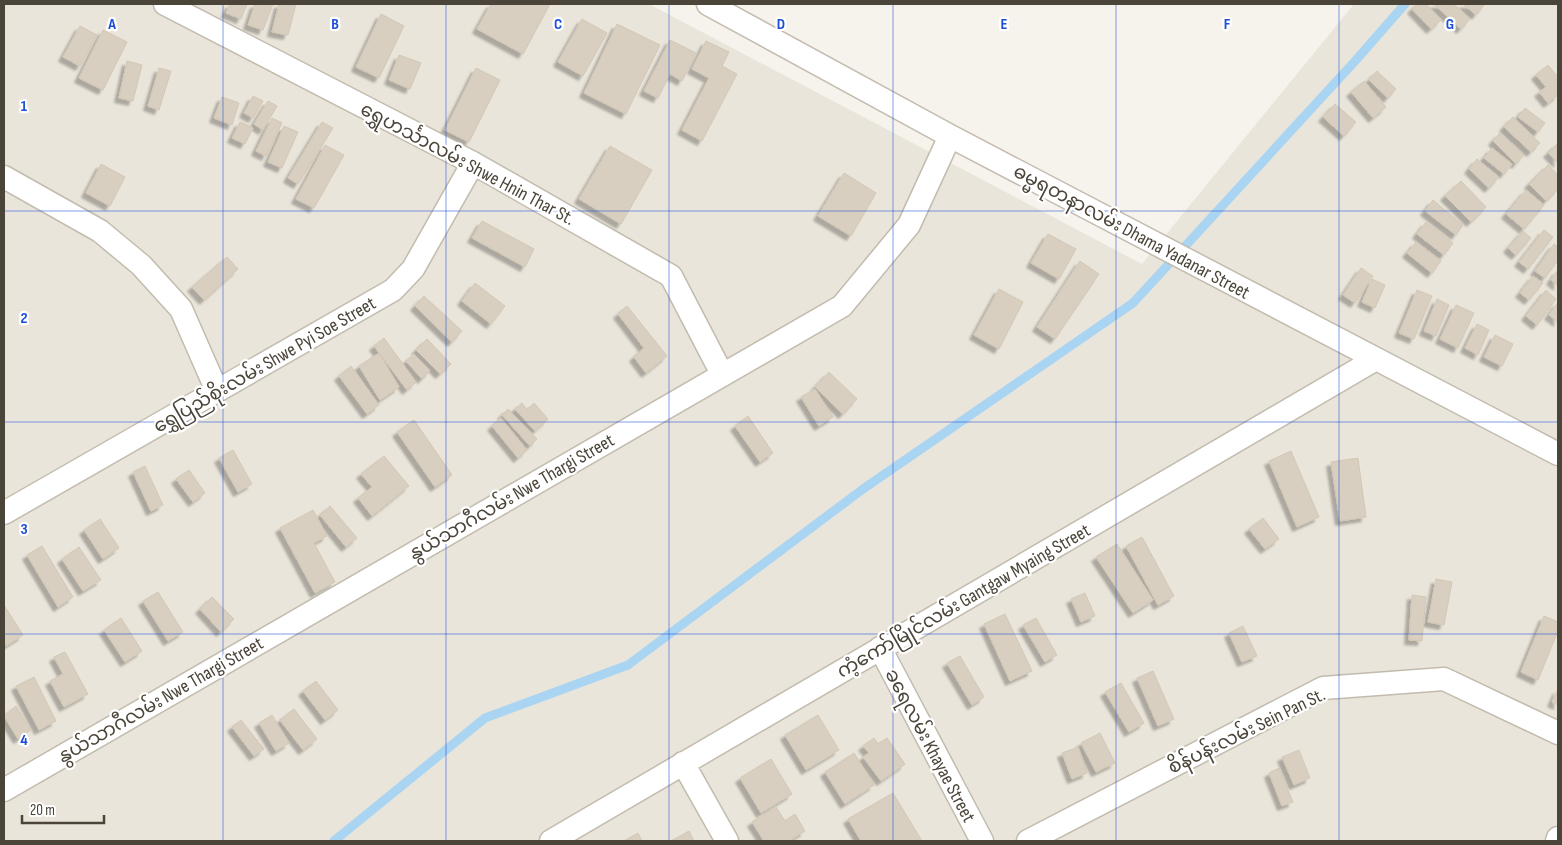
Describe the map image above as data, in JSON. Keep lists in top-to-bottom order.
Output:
{
  "streets": {
    "street": [
      "ရွှေဟင်္သာလမ်း Shwe Hnin Thar St.",
      "ဓမ္မရတနာလမ်း Dhama Yadanar Street",
      "ရွှေပြည်စိုးလမ်း Shwe Pyi Soe Street",
      "နွယ်သာဂီလမ်း Nwe Thargi Street",
      "ကံ့ကော်မြိုင်လမ်း Gantgaw Myaing Street",
      "စိန်ပန်းလမ်း Sein Pan St.",
      "ခရေလမ်း Khayae Street"
    ]
  },
  "crossings": [
    ["ရွှေဟင်္သာလမ်း Shwe Hnin Thar St.", "ရွှေပြည်စိုးလမ်း Shwe Pyi Soe Street"],
    ["ရွှေဟင်္သာလမ်း Shwe Hnin Thar St.", "နွယ်သာဂီလမ်း Nwe Thargi Street"],
    ["ဓမ္မရတနာလမ်း Dhama Yadanar Street", "နွယ်သာဂီလမ်း Nwe Thargi Street"],
    ["ဓမ္မရတနာလမ်း Dhama Yadanar Street", "ကံ့ကော်မြိုင်လမ်း Gantgaw Myaing Street"],
    ["ကံ့ကော်မြိုင်လမ်း Gantgaw Myaing Street", "ခရေလမ်း Khayae Street"]
  ],
  "scale_bar": "20 m",
  "grid": {
    "columns": [
      "A",
      "B",
      "C",
      "D",
      "E",
      "F",
      "G"
    ],
    "rows": [
      "1",
      "2",
      "3",
      "4"
    ]
  }
}
